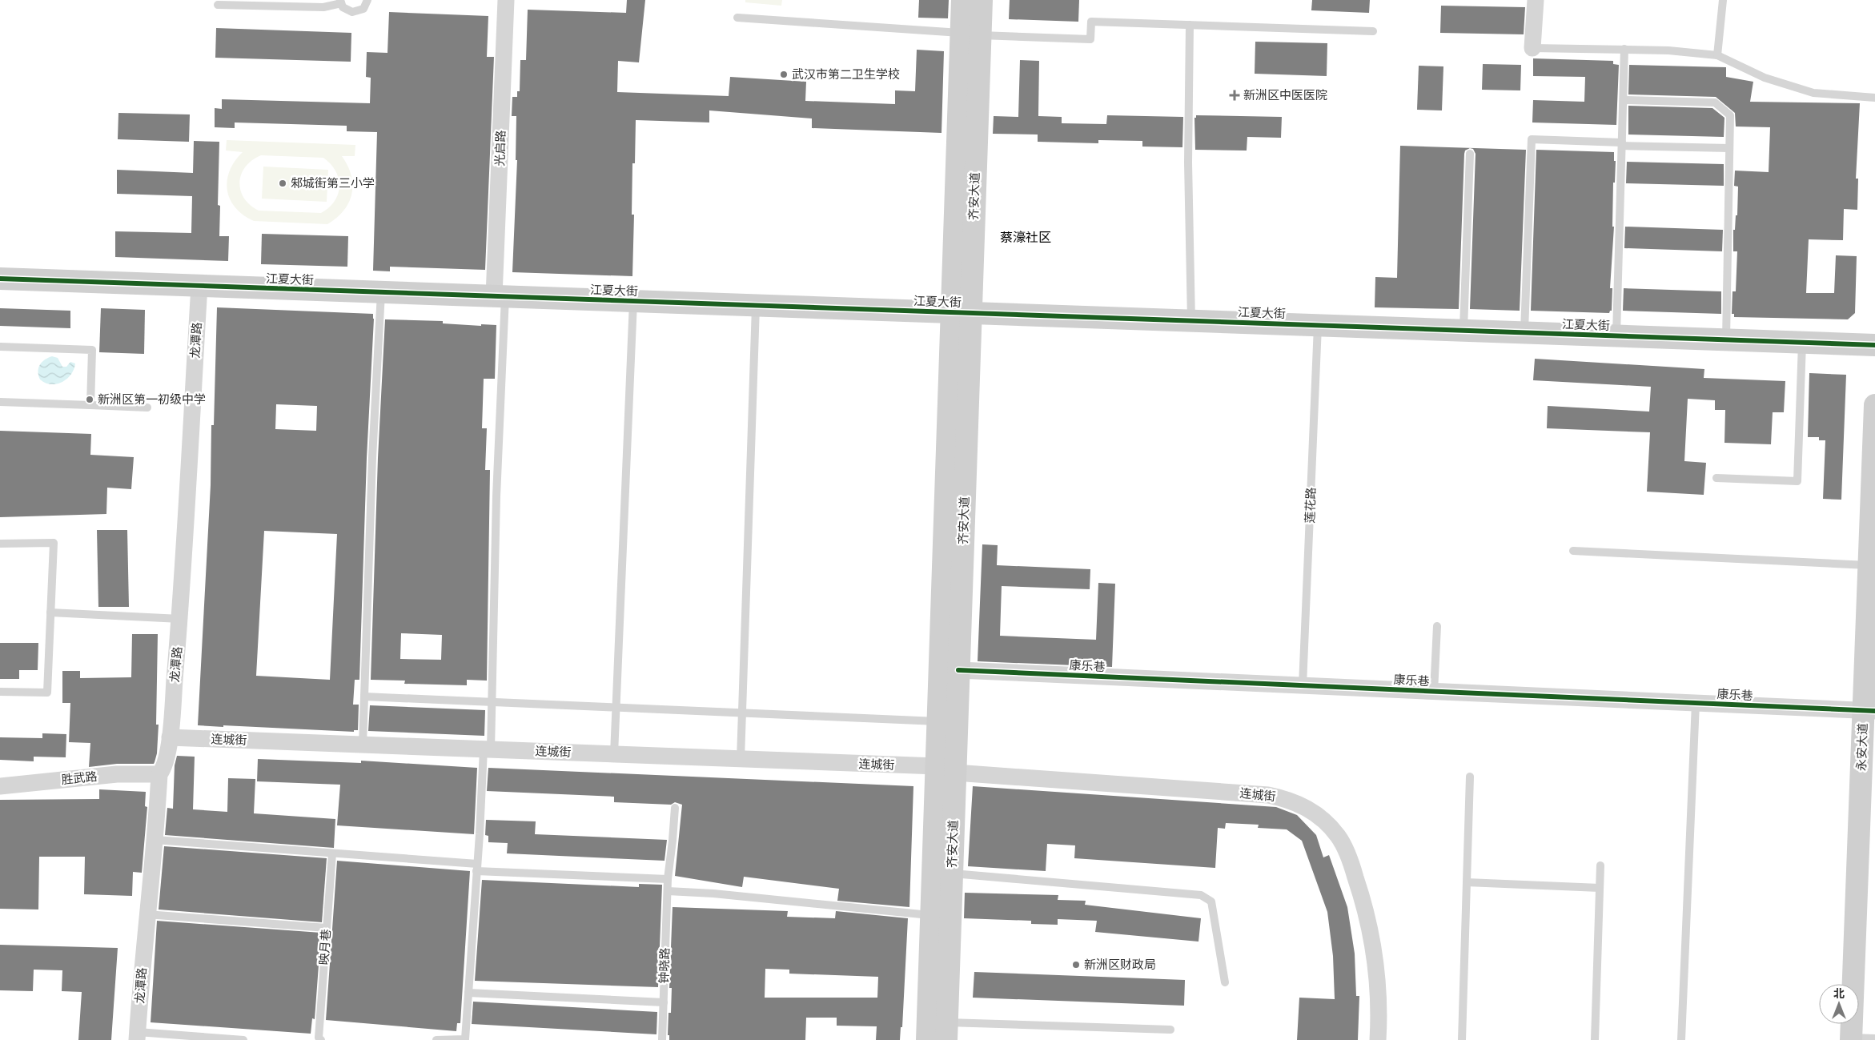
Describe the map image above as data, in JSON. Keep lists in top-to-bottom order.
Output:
{
  "streets": {
    "street": [
      "光启路",
      "齐安大道",
      "江夏大街",
      "龙潭路",
      "康乐巷",
      "连城街",
      "永安大道",
      "胜武路"
    ],
    "lane": ["莲花路", "映月巷", "钟晓路"]
  },
  "crossings": [
    ["光启路", "江夏大街"],
    ["齐安大道", "江夏大街"],
    ["齐安大道", "康乐巷"],
    ["齐安大道", "连城街"],
    ["江夏大街", "龙潭路"],
    ["江夏大街", "莲花路"],
    ["龙潭路", "连城街"],
    ["龙潭路", "胜武路"],
    ["莲花路", "康乐巷"],
    ["康乐巷", "永安大道"]
  ],
  "districts": ["蔡濠社区"],
  "places": {
    "other": [
      "武汉市第二卫生学校",
      "邾城街第三小学",
      "新洲区第一初级中学",
      "新洲区财政局"
    ],
    "health": ["新洲区中医医院"]
  },
  "north": "top"
}
